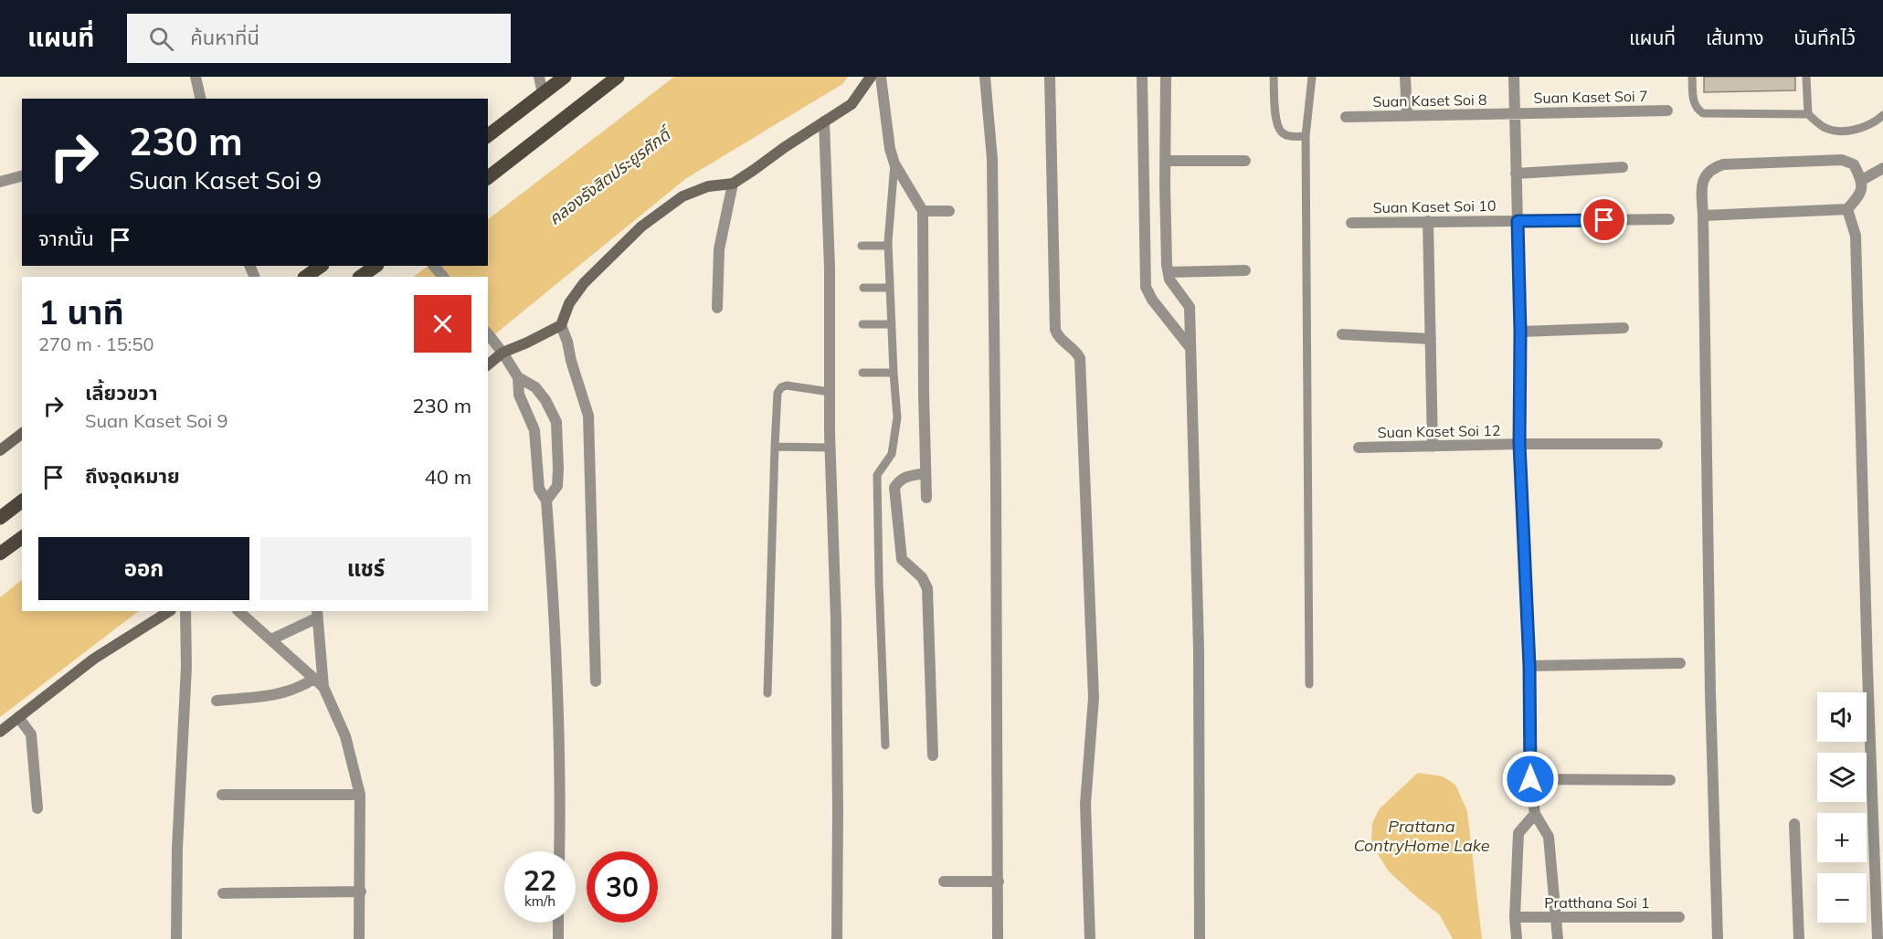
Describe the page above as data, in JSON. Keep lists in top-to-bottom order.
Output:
{
  "streets": {
    "street": [
      "Suan Kaset Soi 7",
      "Suan Kaset Soi 8",
      "Suan Kaset Soi 10",
      "Suan Kaset Soi 12",
      "Pratthana Soi 1"
    ]
  },
  "crossings": [
    ["Suan Kaset Soi 7", "Suan Kaset Soi 8"]
  ],
  "water": ["คลองรังสิตประยูรศักดิ์", "Prattana ContryHome Lake"],
  "page": {
    "header": "แผนที่",
    "search": "ค้นหาที่นี่",
    "nav": ["แผนที่", "เส้นทาง", "บันทึกไว้"],
    "turn": ["230 m", "Suan Kaset Soi 9"],
    "then": "จากนั้น",
    "heading": ["1 นาที", "270 m · 15:50"],
    "list": [
      {
        "name": "เลี้ยวขวา",
        "note": "Suan Kaset Soi 9",
        "value": "230 m"
      },
      {
        "name": "ถึงจุดหมาย",
        "value": "40 m"
      }
    ],
    "buttons": ["ออก", "แชร์"],
    "map_buttons": ["+", "−"],
    "speed": "22 km/h",
    "limit": "30"
  }
}
